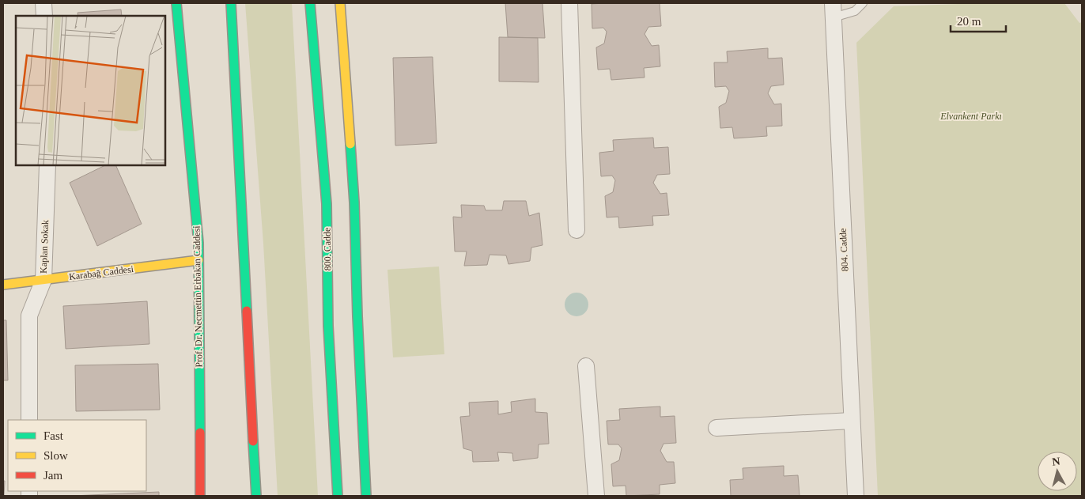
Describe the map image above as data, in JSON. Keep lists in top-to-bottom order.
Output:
{
  "streets": {
    "street": [
      "Kaplan Sokak",
      "800. Cadde",
      "804. Cadde",
      "Karabağ Caddesi",
      "Prof. Dr. Necmettin Erbakan Caddesi"
    ]
  },
  "crossings": [
    ["Kaplan Sokak", "Karabağ Caddesi"],
    ["Karabağ Caddesi", "Prof. Dr. Necmettin Erbakan Caddesi"]
  ],
  "parks": ["Elvankent Parkı"],
  "legend": ["Fast", "Slow", "Jam"],
  "scale_bar": "20 m",
  "north": "top"
}
